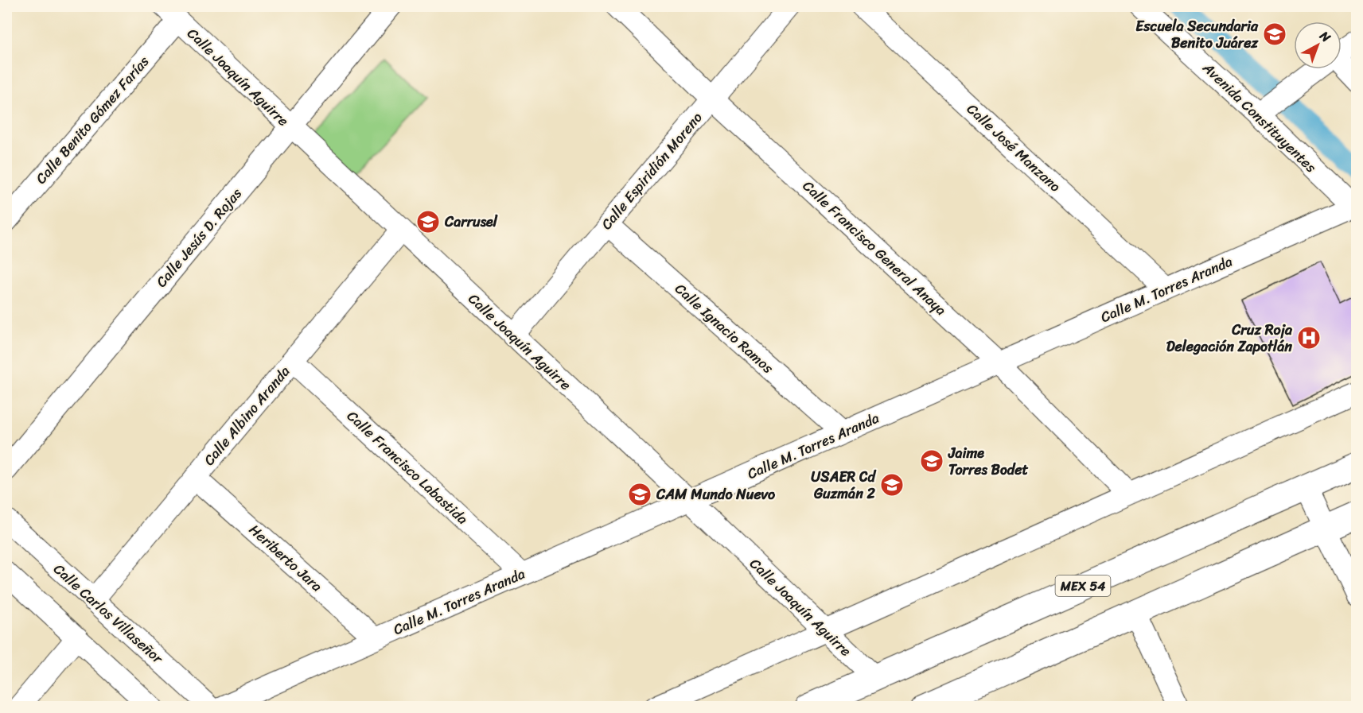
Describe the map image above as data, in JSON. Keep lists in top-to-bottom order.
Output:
{
  "streets": {
    "main road": ["MEX 54"],
    "street": [
      "Calle Joaquín Aguirre",
      "Avenida Constituyentes",
      "Calle Benito Gómez Farías",
      "Calle José Manzano",
      "Calle Espiridión Moreno",
      "Calle Jesús D. Rojas",
      "Calle Francisco General Anaya",
      "Calle M. Torres Aranda",
      "Calle Ignacio Ramos",
      "Calle Albino Aranda",
      "Calle Francisco Labastida",
      "Heriberto Jara",
      "Calle Carlos Villaseñor"
    ]
  },
  "crossings": [
    ["Calle Joaquín Aguirre", "Calle Benito Gómez Farías"],
    ["Calle Joaquín Aguirre", "Calle Espiridión Moreno"],
    ["Calle Joaquín Aguirre", "Calle Jesús D. Rojas"],
    ["Calle Joaquín Aguirre", "Calle M. Torres Aranda"],
    ["Calle Joaquín Aguirre", "Calle Albino Aranda"],
    ["Calle Joaquín Aguirre", "MEX 54"],
    ["Avenida Constituyentes", "Calle M. Torres Aranda"],
    ["Calle José Manzano", "Calle M. Torres Aranda"],
    ["Calle Espiridión Moreno", "Calle Francisco General Anaya"],
    ["Calle Espiridión Moreno", "Calle Ignacio Ramos"],
    ["Calle Francisco General Anaya", "Calle M. Torres Aranda"],
    ["Calle M. Torres Aranda", "Calle Ignacio Ramos"],
    ["Calle M. Torres Aranda", "Calle Francisco Labastida"],
    ["Calle M. Torres Aranda", "Heriberto Jara"],
    ["Calle Albino Aranda", "Calle Francisco Labastida"],
    ["Calle Albino Aranda", "Heriberto Jara"],
    ["Calle Albino Aranda", "Calle Carlos Villaseñor"]
  ],
  "places": {
    "school or university": [
      "Escuela Secundaria Benito Juárez",
      "Carrusel",
      "Jaime Torres Bodet",
      "USAER Cd Guzmán 2",
      "CAM Mundo Nuevo"
    ],
    "hospital": ["Cruz Roja Delegación Zapotlán"]
  },
  "north": "top right"
}
